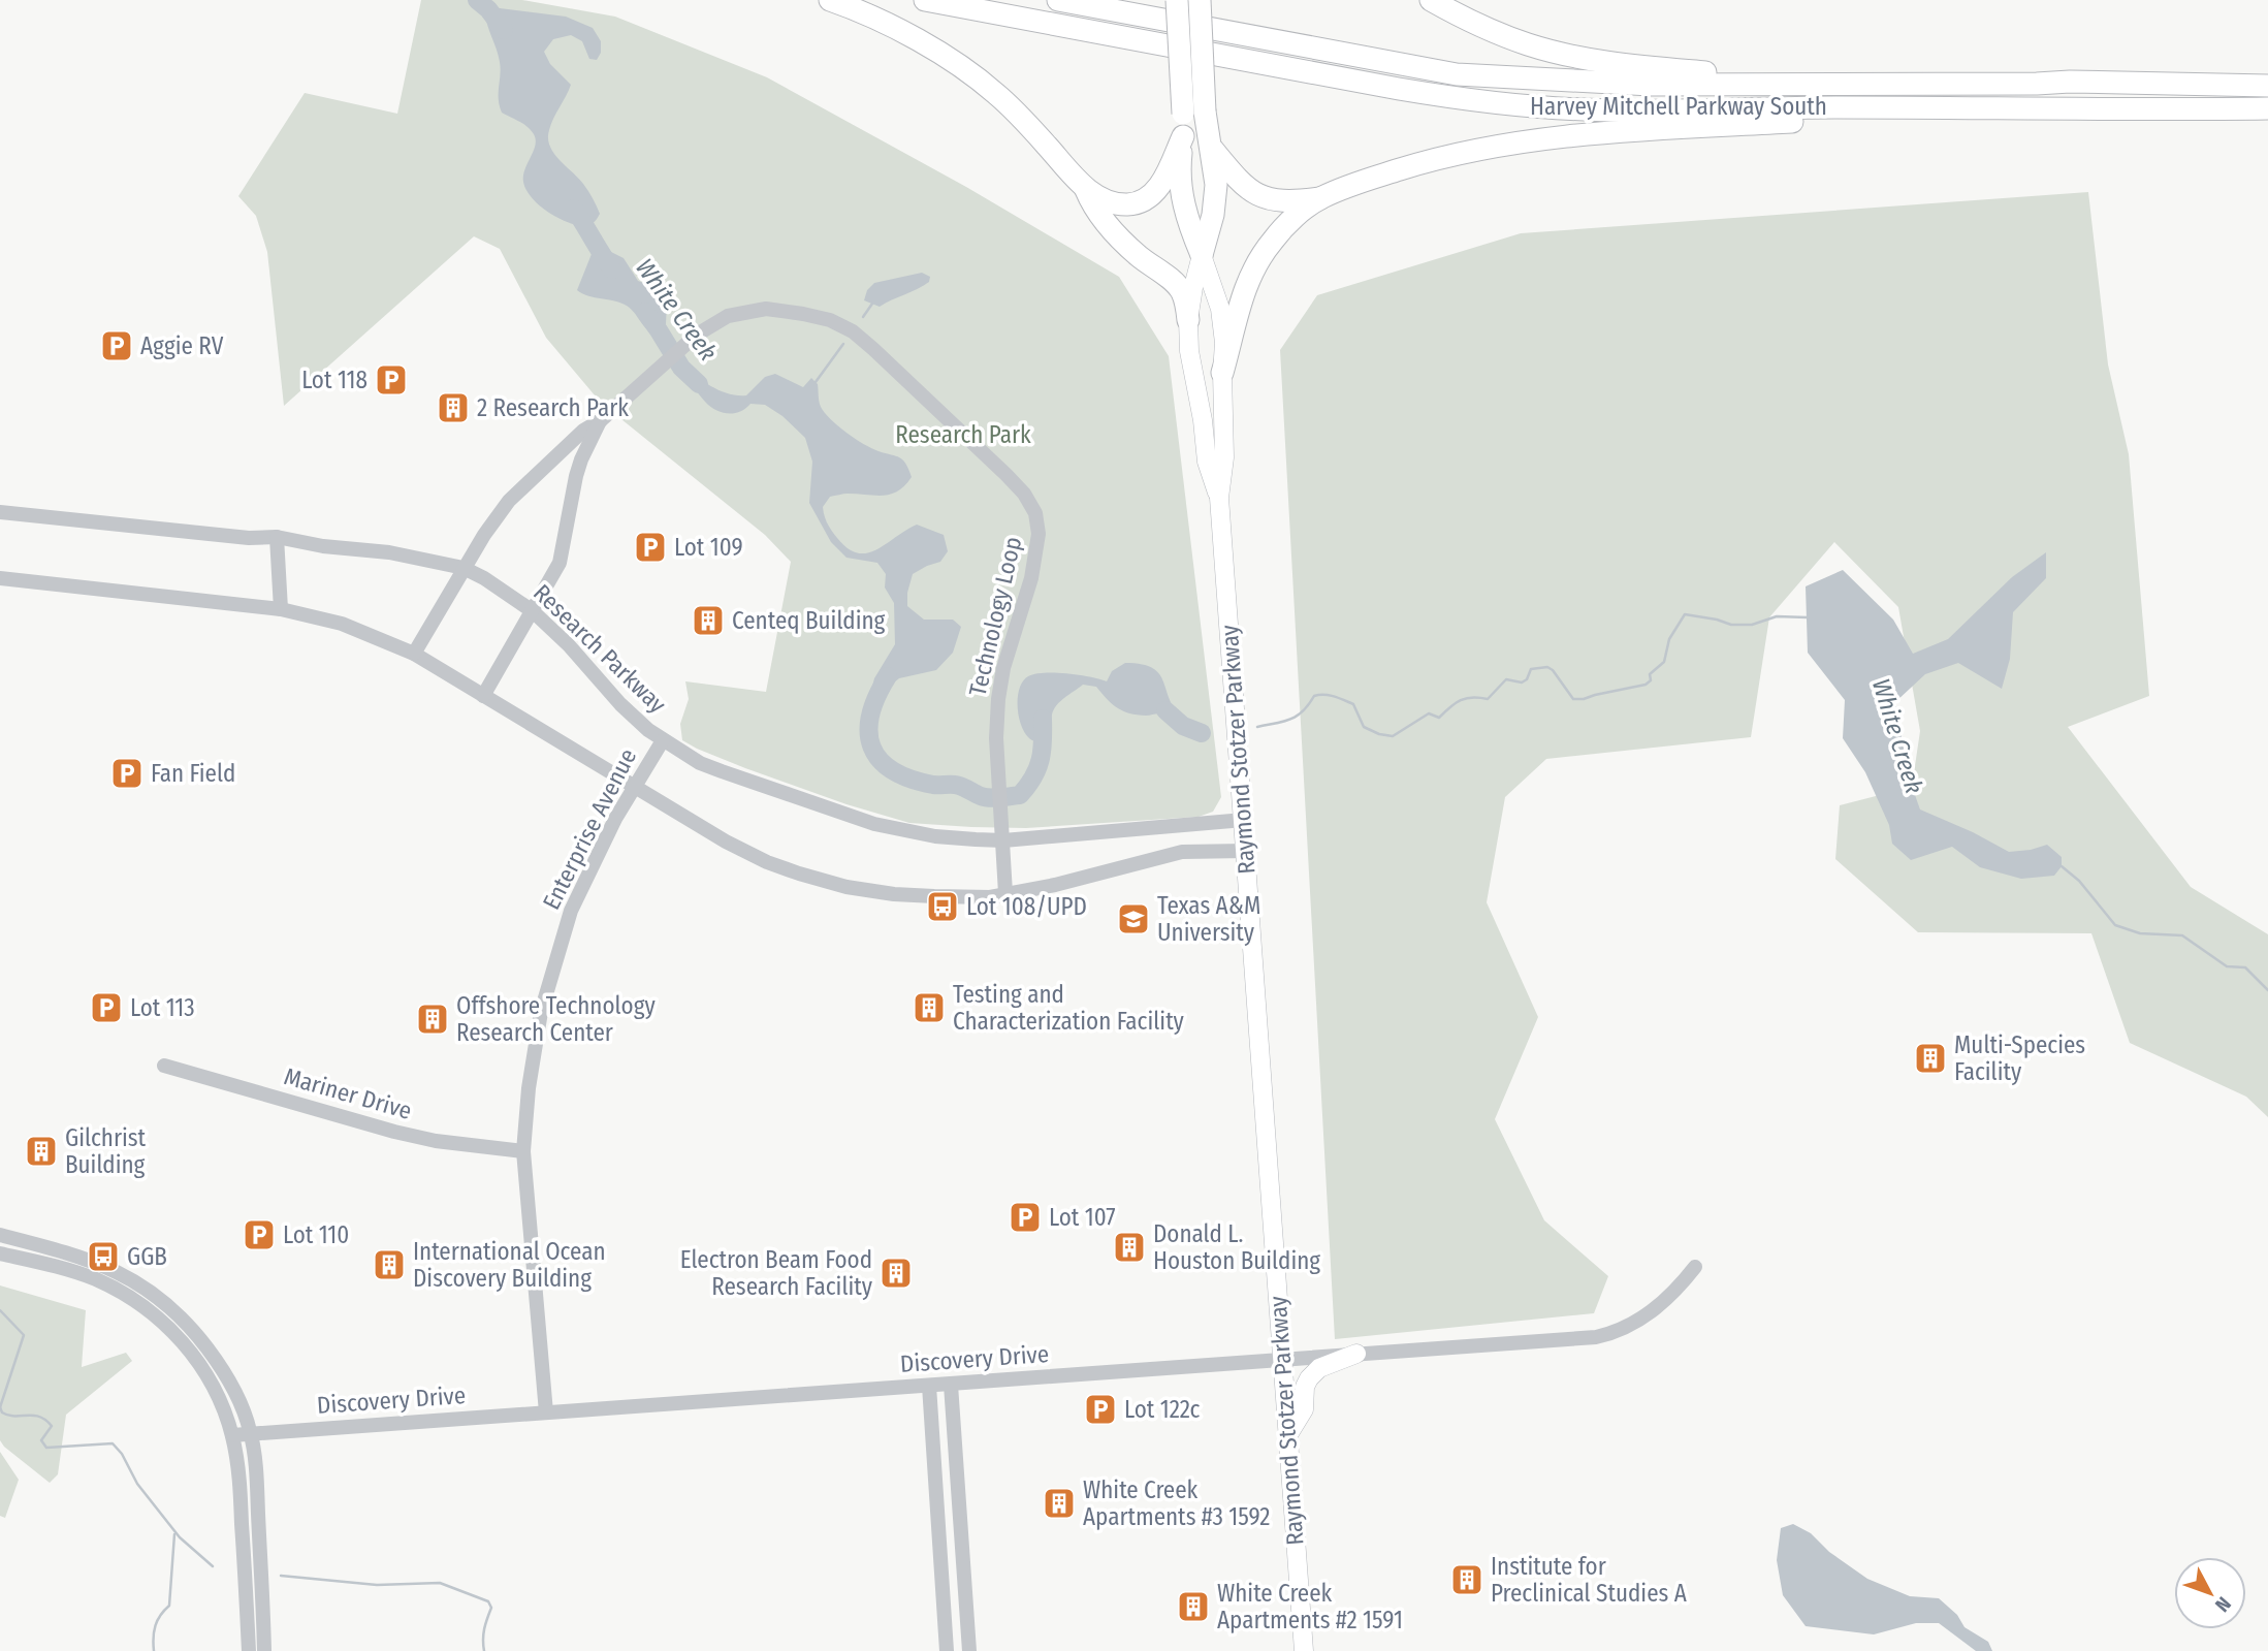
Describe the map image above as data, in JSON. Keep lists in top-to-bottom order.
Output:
{
  "streets": {
    "highway": ["Harvey Mitchell Parkway South", "Raymond Stotzer Parkway"],
    "street": [
      "Technology Loop",
      "Research Parkway",
      "Enterprise Avenue",
      "Mariner Drive",
      "Discovery Drive"
    ]
  },
  "crossings": [
    ["Technology Loop", "Research Parkway"],
    ["Research Parkway", "Raymond Stotzer Parkway"],
    ["Research Parkway", "Enterprise Avenue"],
    ["Raymond Stotzer Parkway", "Discovery Drive"],
    ["Enterprise Avenue", "Mariner Drive"],
    ["Enterprise Avenue", "Discovery Drive"]
  ],
  "water": ["White Creek"],
  "parks": ["Research Park"],
  "places": {
    "parking": [
      "Aggie RV",
      "Lot 118",
      "Lot 109",
      "Fan Field",
      "Lot 113",
      "Lot 107",
      "Lot 110",
      "Lot 122c"
    ],
    "building": [
      "2 Research Park",
      "Centeq Building",
      "Testing and Characterization Facility",
      "Offshore Technology Research Center",
      "Multi-Species Facility",
      "Gilchrist Building",
      "Donald L. Houston Building",
      "International Ocean Discovery Building",
      "Electron Beam Food Research Facility",
      "White Creek Apartments #3 1592",
      "Institute for Preclinical Studies A",
      "White Creek Apartments #2 1591"
    ],
    "bus stop": ["Lot 108/UPD", "GGB"],
    "school or university": ["Texas A&M University"]
  },
  "north": "bottom right"
}
